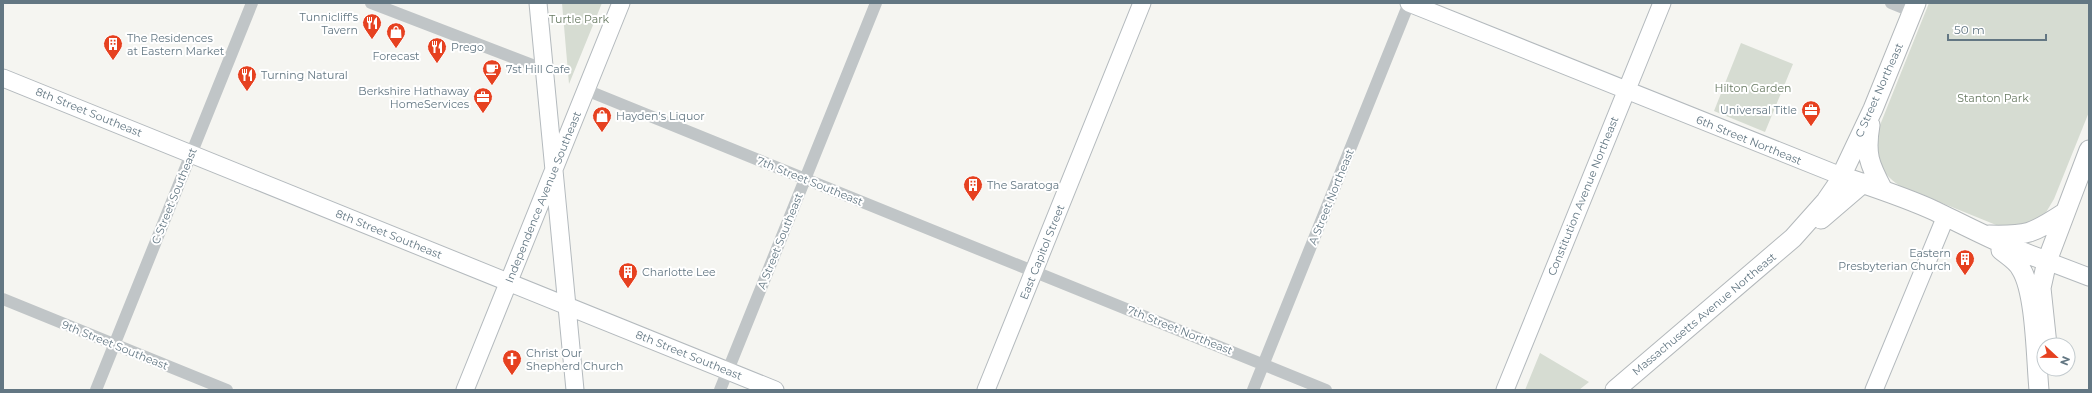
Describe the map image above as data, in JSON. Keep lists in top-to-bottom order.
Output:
{
  "streets": {
    "main road": [
      "C Street Northeast",
      "8th Street Southeast",
      "6th Street Northeast",
      "Constitution Avenue Northeast",
      "Independence Avenue Southeast",
      "East Capitol Street",
      "Massachusetts Avenue Northeast"
    ],
    "street": [
      "7th Street Southeast",
      "C Street Southeast",
      "A Street Northeast",
      "A Street Southeast",
      "7th Street Northeast",
      "9th Street Southeast"
    ]
  },
  "crossings": [
    ["C Street Northeast", "6th Street Northeast"],
    ["C Street Northeast", "Massachusetts Avenue Northeast"],
    ["8th Street Southeast", "C Street Southeast"],
    ["8th Street Southeast", "Independence Avenue Southeast"],
    ["8th Street Southeast", "A Street Southeast"],
    ["6th Street Northeast", "Constitution Avenue Northeast"],
    ["6th Street Northeast", "A Street Northeast"],
    ["6th Street Northeast", "Massachusetts Avenue Northeast"],
    ["7th Street Southeast", "Independence Avenue Southeast"],
    ["7th Street Southeast", "A Street Southeast"],
    ["7th Street Southeast", "East Capitol Street"],
    ["7th Street Southeast", "7th Street Northeast"],
    ["C Street Southeast", "9th Street Southeast"],
    ["A Street Northeast", "7th Street Northeast"],
    ["East Capitol Street", "7th Street Northeast"]
  ],
  "parks": ["Turtle Park", "Hilton Garden", "Stanton Park"],
  "places": {
    "restaurant": ["Tunnicliff's Tavern", "Prego", "Turning Natural"],
    "shop": ["Forecast", "Hayden's Liquor"],
    "building": [
      "The Residences at Eastern Market",
      "The Saratoga",
      "Eastern Presbyterian Church",
      "Charlotte Lee"
    ],
    "cafe": ["7st Hill Cafe"],
    "office": ["Berkshire Hathaway HomeServices", "Universal Title"],
    "church": ["Christ Our Shepherd Church"]
  },
  "scale_bar": "50 m",
  "north": "right"
}
